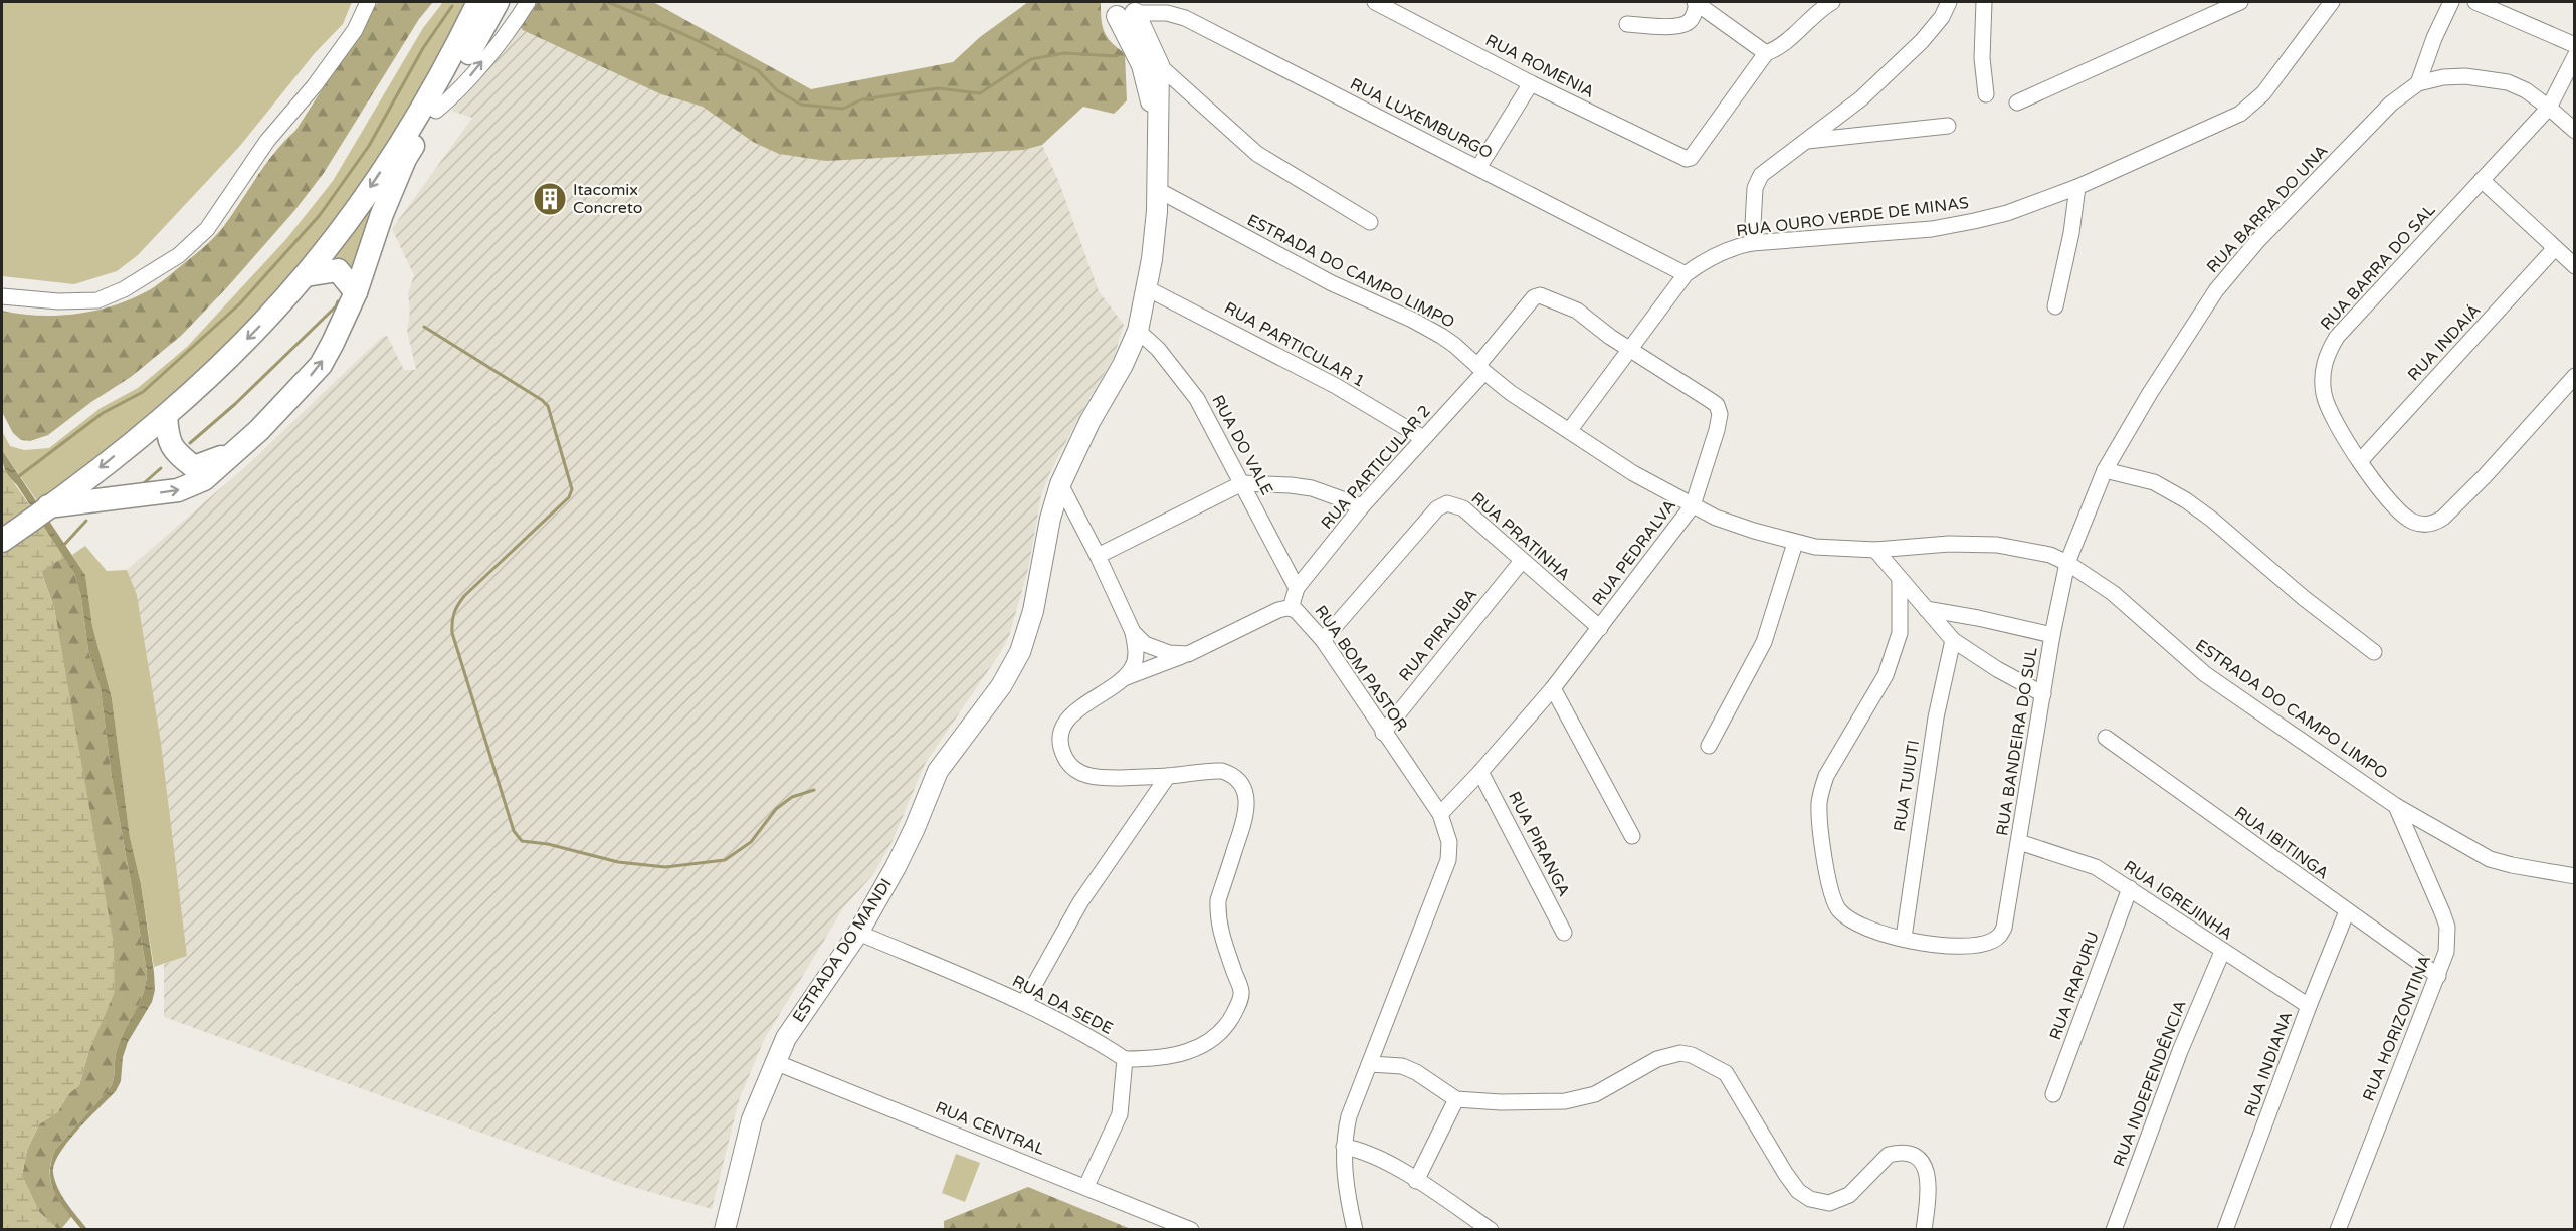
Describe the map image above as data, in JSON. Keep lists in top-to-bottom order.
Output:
{
  "streets": {
    "main road": ["ESTRADA DO MANDI"],
    "street": [
      "RUA ROMENIA",
      "RUA LUXEMBURGO",
      "RUA BARRA DO UNA",
      "RUA OURO VERDE DE MINAS",
      "RUA BARRA DO SAL",
      "ESTRADA DO CAMPO LIMPO",
      "RUA INDAIÁ",
      "RUA PARTICULAR 1",
      "RUA DO VALE",
      "RUA PARTICULAR 2",
      "RUA PRATINHA",
      "RUA PEDRALVA",
      "RUA PIRAUBA",
      "RUA BOM PASTOR",
      "RUA BANDEIRA DO SUL",
      "RUA TUIUTI",
      "RUA IBITINGA",
      "RUA PIRANGA",
      "RUA IGREJINHA",
      "RUA IRAPURU",
      "RUA DA SEDE",
      "RUA HORIZONTINA",
      "RUA INDIANA",
      "RUA INDEPENDÊNCIA",
      "RUA CENTRAL"
    ]
  },
  "crossings": [
    ["RUA LUXEMBURGO", "RUA OURO VERDE DE MINAS"],
    ["RUA LUXEMBURGO", "ESTRADA DO MANDI"],
    ["RUA BARRA DO UNA", "RUA BARRA DO SAL"],
    ["RUA BARRA DO UNA", "ESTRADA DO CAMPO LIMPO"],
    ["RUA BARRA DO UNA", "RUA BANDEIRA DO SUL"],
    ["RUA OURO VERDE DE MINAS", "ESTRADA DO CAMPO LIMPO"],
    ["RUA OURO VERDE DE MINAS", "RUA PEDRALVA"],
    ["RUA BARRA DO SAL", "RUA INDAIÁ"],
    ["ESTRADA DO CAMPO LIMPO", "RUA PARTICULAR 2"],
    ["ESTRADA DO CAMPO LIMPO", "RUA PEDRALVA"],
    ["ESTRADA DO CAMPO LIMPO", "RUA BANDEIRA DO SUL"],
    ["ESTRADA DO CAMPO LIMPO", "ESTRADA DO MANDI"],
    ["ESTRADA DO CAMPO LIMPO", "RUA HORIZONTINA"],
    ["RUA PARTICULAR 1", "RUA PARTICULAR 2"],
    ["RUA PARTICULAR 1", "ESTRADA DO MANDI"],
    ["RUA DO VALE", "RUA PARTICULAR 2"],
    ["RUA DO VALE", "ESTRADA DO MANDI"],
    ["RUA PARTICULAR 2", "RUA PEDRALVA"],
    ["RUA PRATINHA", "RUA PEDRALVA"],
    ["RUA PRATINHA", "RUA PIRAUBA"],
    ["RUA PRATINHA", "RUA BOM PASTOR"],
    ["RUA PEDRALVA", "RUA BOM PASTOR"],
    ["RUA PEDRALVA", "RUA PIRANGA"],
    ["RUA PIRAUBA", "RUA BOM PASTOR"],
    ["RUA BOM PASTOR", "RUA DA SEDE"],
    ["RUA BANDEIRA DO SUL", "RUA TUIUTI"],
    ["RUA BANDEIRA DO SUL", "RUA IGREJINHA"],
    ["RUA IBITINGA", "RUA HORIZONTINA"],
    ["RUA IBITINGA", "RUA INDIANA"],
    ["RUA IGREJINHA", "RUA IRAPURU"],
    ["RUA IGREJINHA", "RUA INDIANA"],
    ["RUA IGREJINHA", "RUA INDEPENDÊNCIA"],
    ["ESTRADA DO MANDI", "RUA DA SEDE"],
    ["ESTRADA DO MANDI", "RUA CENTRAL"]
  ],
  "places": {
    "building": ["Itacomix Concreto"]
  }
}
